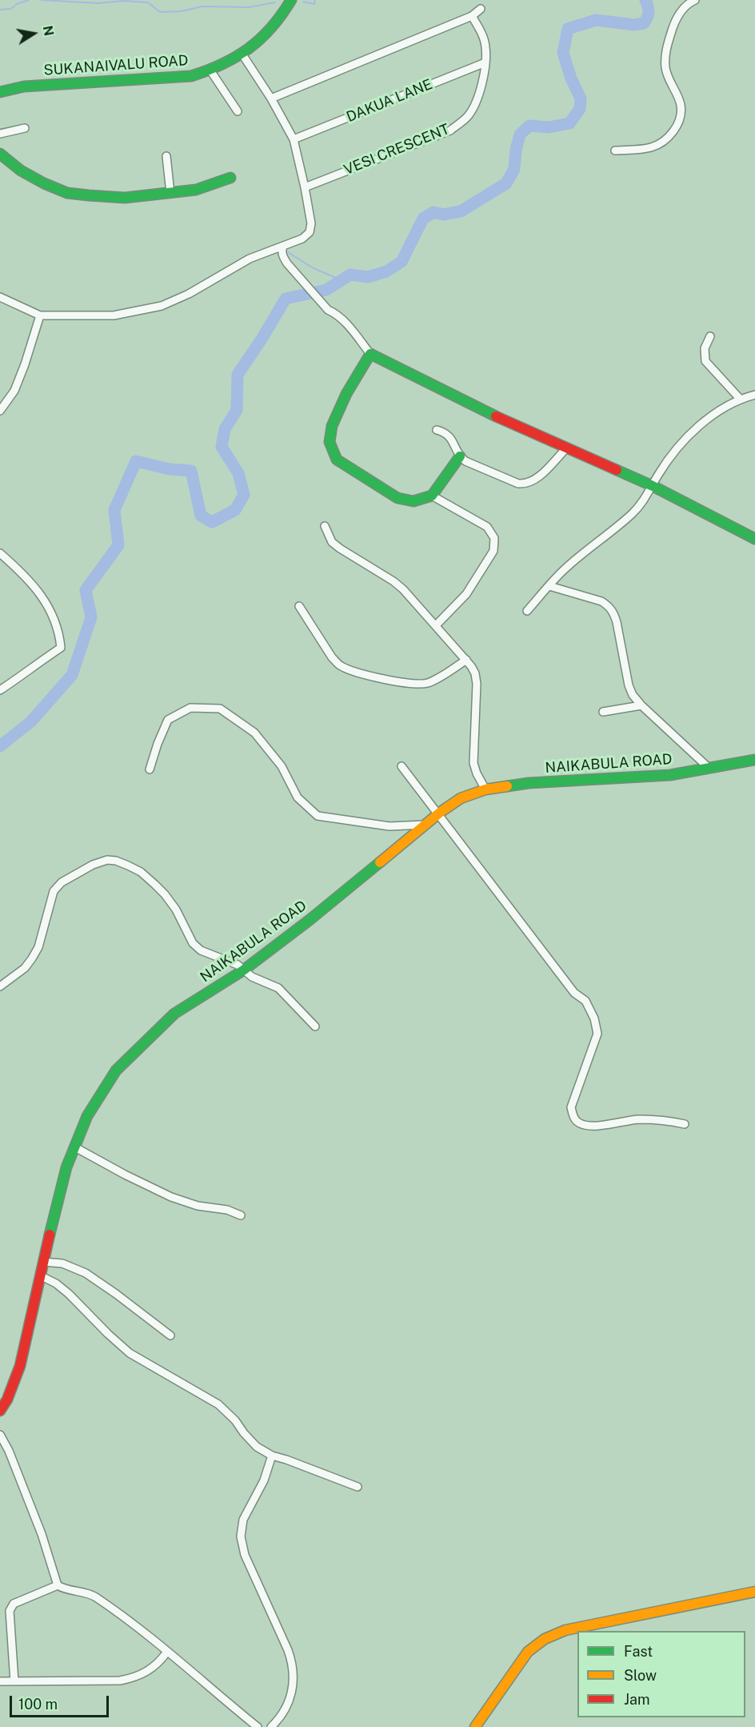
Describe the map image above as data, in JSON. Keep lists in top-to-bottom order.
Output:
{
  "streets": {
    "street": [
      "SUKANAIVALU ROAD",
      "DAKUA LANE",
      "VESI CRESCENT",
      "NAIKABULA ROAD"
    ]
  },
  "crossings": [
    ["DAKUA LANE", "VESI CRESCENT"]
  ],
  "legend": ["Fast", "Slow", "Jam"],
  "scale_bar": "100 m",
  "north": "right"
}
